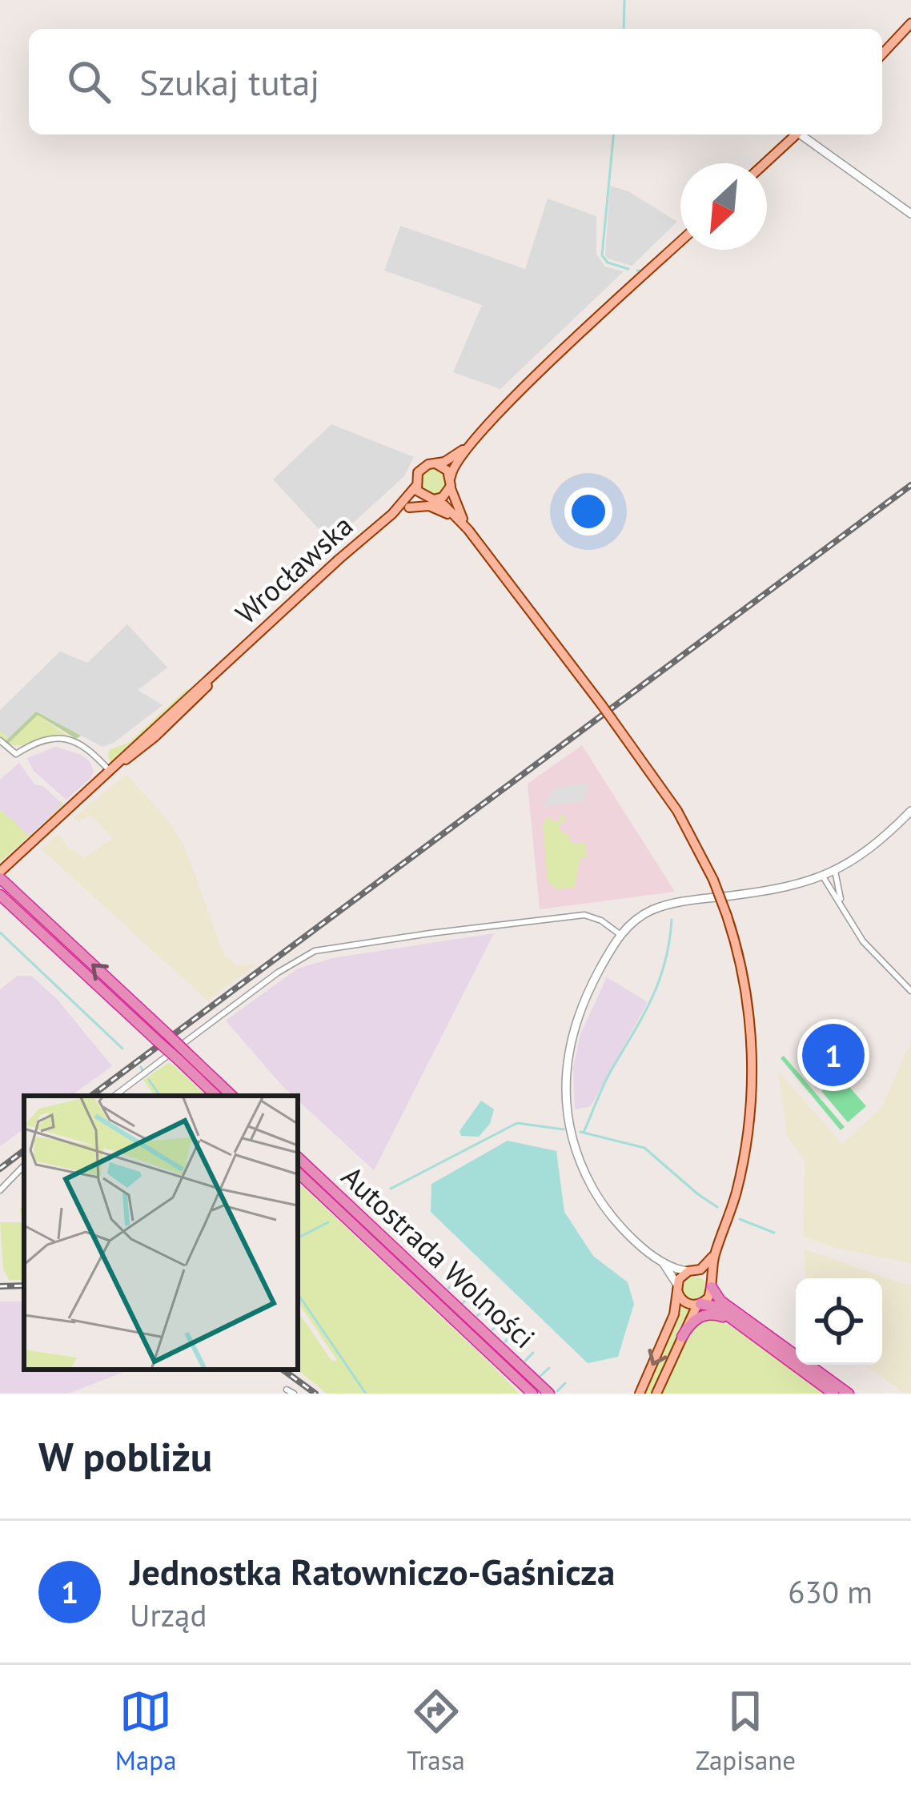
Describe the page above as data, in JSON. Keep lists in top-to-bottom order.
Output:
{
  "streets": {
    "highway": ["Autostrada Wolności"],
    "main road": ["Wrocławska"]
  },
  "north": "bottom left",
  "page": {
    "search": "Szukaj tutaj",
    "pins": "1",
    "heading": "W pobliżu",
    "list": [
      {
        "mark": "1",
        "name": "Jednostka Ratowniczo-Gaśnicza",
        "note": "Urząd",
        "value": "630 m"
      }
    ],
    "nav": ["Mapa", "Trasa", "Zapisane"]
  }
}
